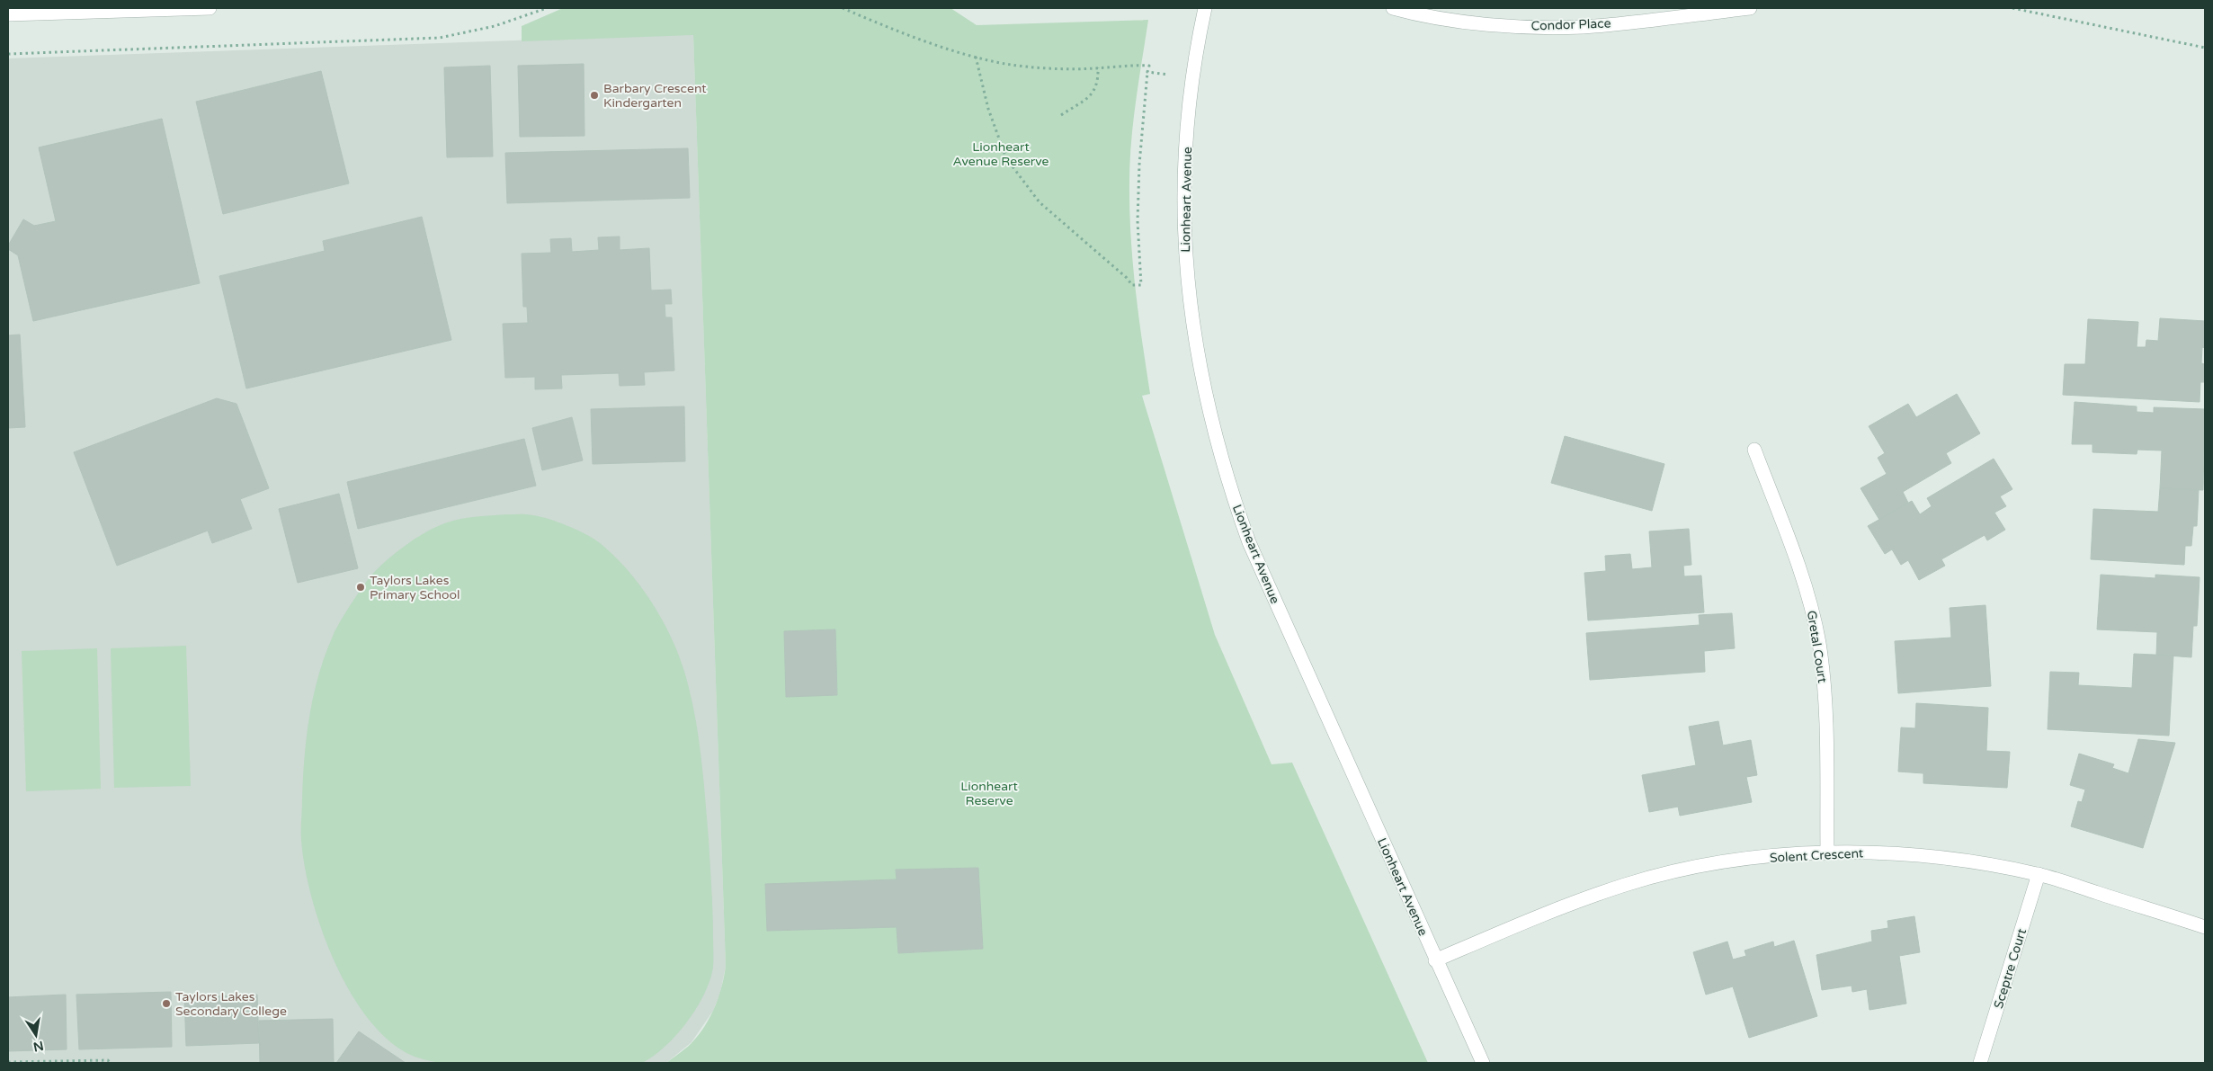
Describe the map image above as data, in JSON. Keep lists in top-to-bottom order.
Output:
{
  "streets": {
    "street": [
      "Condor Place",
      "Lionheart Avenue",
      "Gretal Court",
      "Solent Crescent",
      "Sceptre Court"
    ]
  },
  "crossings": [
    ["Lionheart Avenue", "Solent Crescent"],
    ["Gretal Court", "Solent Crescent"],
    ["Solent Crescent", "Sceptre Court"]
  ],
  "parks": ["Lionheart Avenue Reserve", "Lionheart Reserve"],
  "places": ["Barbary Crescent Kindergarten", "Taylors Lakes Primary School", "Taylors Lakes Secondary College"],
  "north": "bottom"
}
